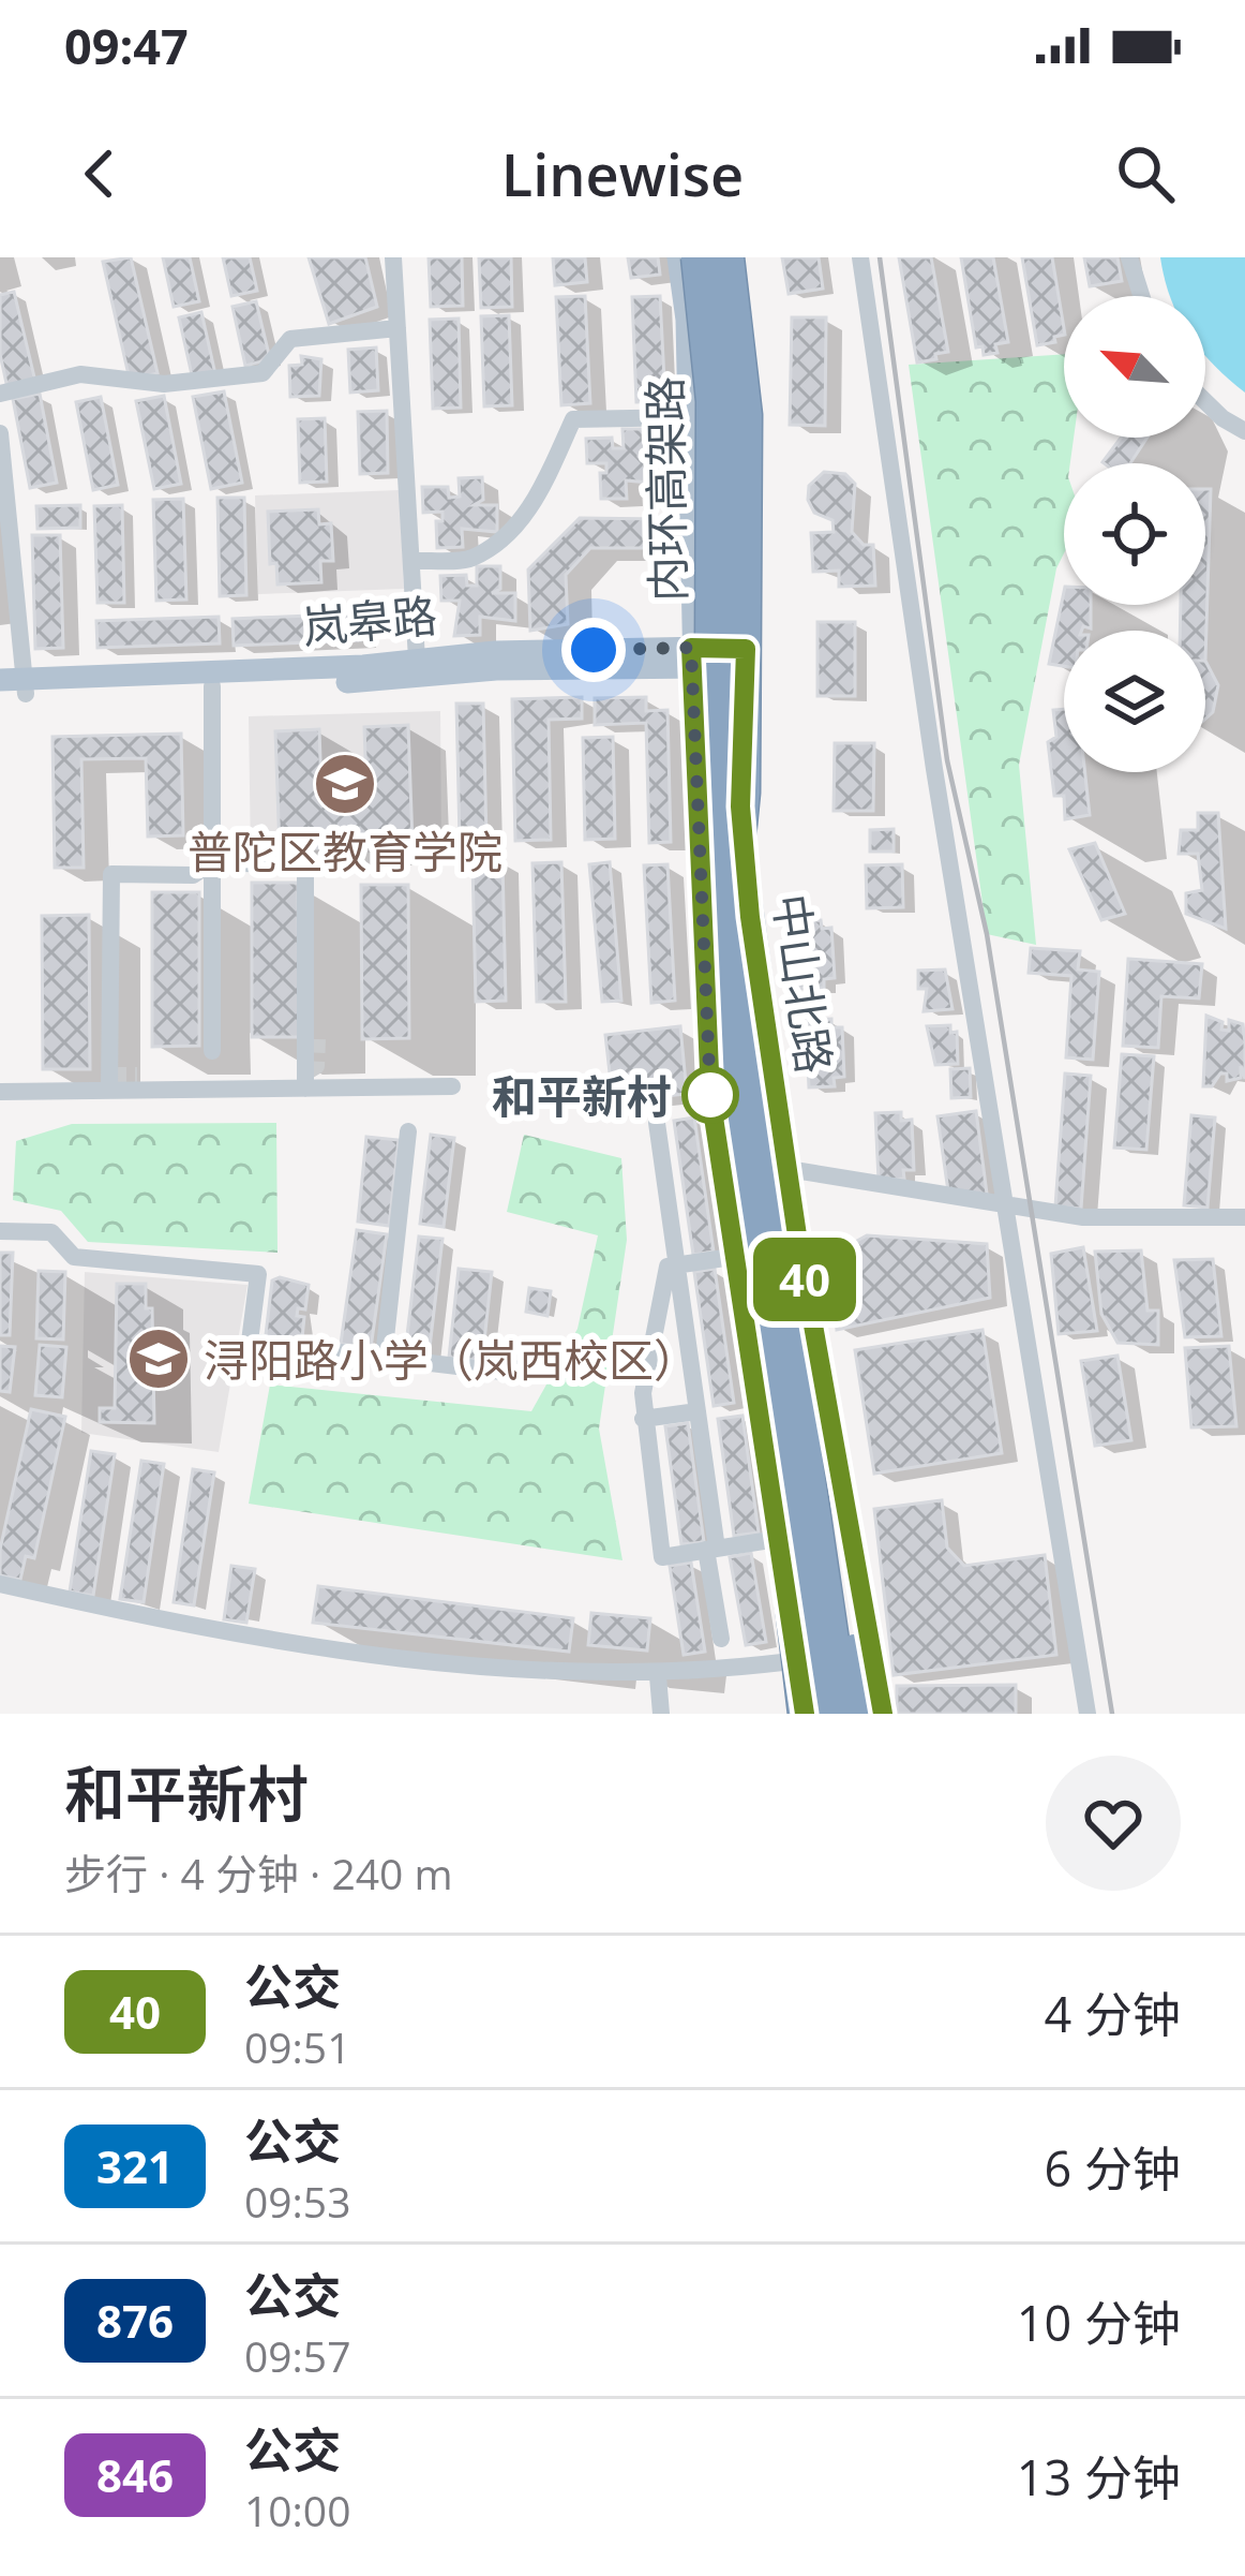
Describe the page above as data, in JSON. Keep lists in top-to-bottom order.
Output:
{
  "streets": {
    "highway": ["内环高架路"],
    "main road": ["岚皋路", "中山北路"]
  },
  "crossings": [
    ["岚皋路", "中山北路"]
  ],
  "places": {
    "school or university": ["普陀区教育学院", "浔阳路小学（岚西校区）"],
    "other": ["和平新村"]
  },
  "lines": ["bus line 40"],
  "north": "top left",
  "page": {
    "status": "09:47",
    "header": "Linewise",
    "on_map": "40",
    "heading": ["和平新村", "步行 · 4 分钟 · 240 m"],
    "list": [
      {
        "mark": "40",
        "name": "公交",
        "note": "09:51",
        "value": "4 分钟"
      },
      {
        "mark": "321",
        "name": "公交",
        "note": "09:53",
        "value": "6 分钟"
      },
      {
        "mark": "876",
        "name": "公交",
        "note": "09:57",
        "value": "10 分钟"
      },
      {
        "mark": "846",
        "name": "公交",
        "note": "10:00",
        "value": "13 分钟"
      }
    ]
  }
}
